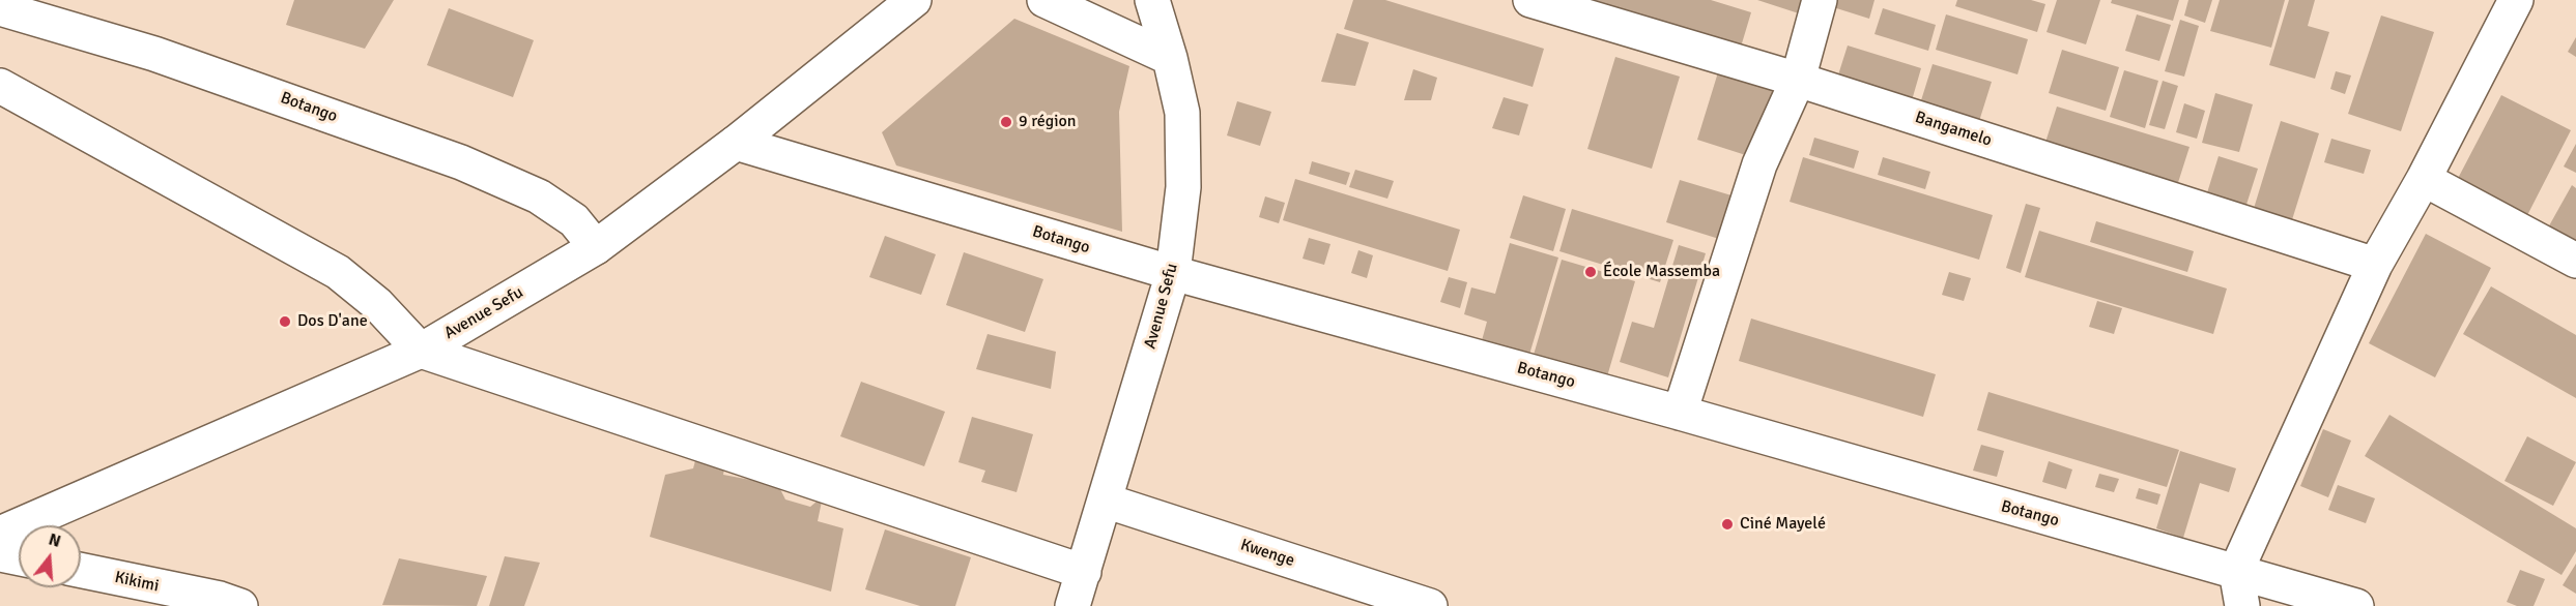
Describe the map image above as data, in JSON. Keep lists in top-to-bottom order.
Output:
{
  "streets": {
    "street": [
      "Botango",
      "Bangamelo",
      "Avenue Sefu",
      "Kwenge",
      "Kikimi"
    ]
  },
  "crossings": [
    ["Botango", "Avenue Sefu"],
    ["Avenue Sefu", "Kwenge"]
  ],
  "places": [
    "9 région",
    "École Massemba",
    "Dos D'ane",
    "Ciné Mayelé"
  ],
  "north": "top"
}
